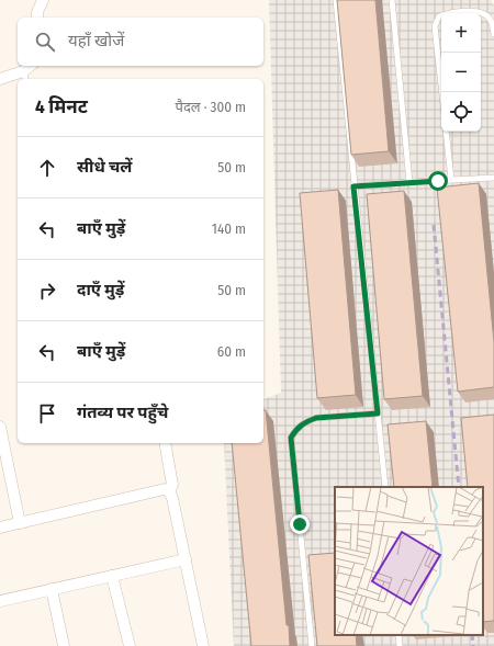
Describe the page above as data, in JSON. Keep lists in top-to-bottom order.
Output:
{
  "page": {
    "map_buttons": ["+", "−"],
    "search": "यहाँ खोजें",
    "heading": ["4 मिनट", "पैदल · 300 m"],
    "list": [
      ["सीधे चलें", "50 m"],
      ["बाएँ मुड़ें", "140 m"],
      ["दाएँ मुड़ें", "50 m"],
      ["बाएँ मुड़ें", "60 m"],
      "गंतव्य पर पहुँचे"
    ]
  }
}
